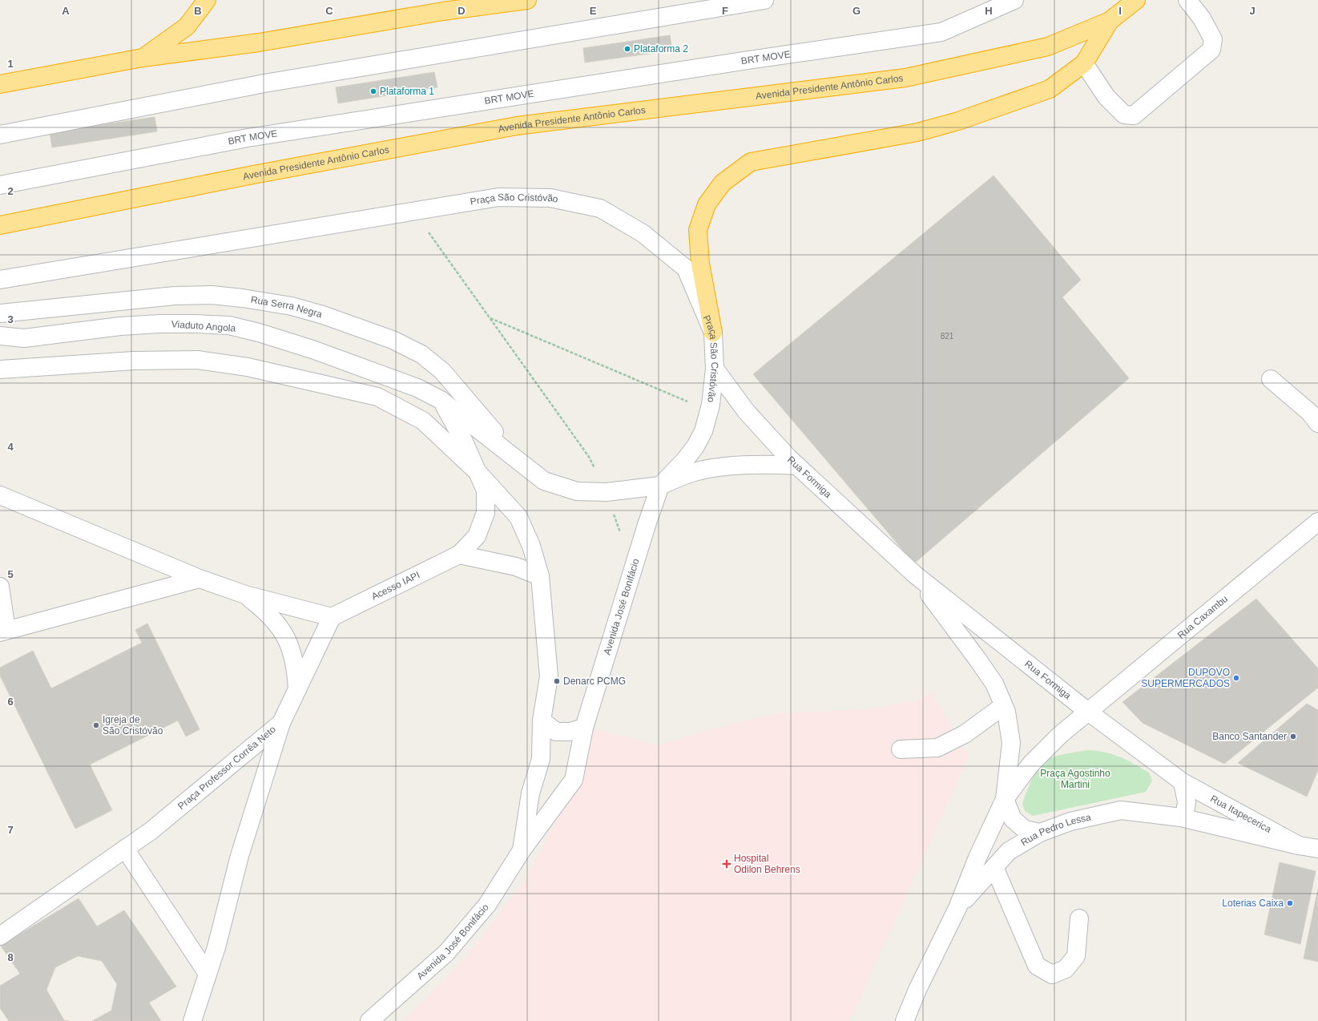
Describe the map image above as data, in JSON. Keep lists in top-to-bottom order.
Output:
{
  "streets": {
    "highway": ["Avenida Presidente Antônio Carlos"],
    "street": [
      "BRT MOVE",
      "Praça São Cristóvão",
      "Rua Serra Negra",
      "Viaduto Angola",
      "Rua Formiga",
      "Acesso IAPI",
      "Avenida José Bonifácio",
      "Rua Caxambu",
      "Praça Professor Corrêa Neto",
      "Rua Itapecerica",
      "Rua Pedro Lessa"
    ]
  },
  "crossings": [
    ["Praça São Cristóvão", "Rua Formiga"],
    ["Praça São Cristóvão", "Avenida José Bonifácio"],
    ["Rua Formiga", "Rua Caxambu"],
    ["Rua Formiga", "Rua Itapecerica"],
    ["Rua Formiga", "Rua Pedro Lessa"],
    ["Acesso IAPI", "Avenida José Bonifácio"],
    ["Acesso IAPI", "Praça Professor Corrêa Neto"],
    ["Rua Caxambu", "Rua Pedro Lessa"],
    ["Rua Itapecerica", "Rua Pedro Lessa"]
  ],
  "parks": ["Praça Agostinho Martini"],
  "places": {
    "other": [
      "Plataforma 2",
      "Plataforma 1",
      "DUPOVO SUPERMERCADOS",
      "Denarc PCMG",
      "Igreja de São Cristóvão",
      "Banco Santander",
      "Loterias Caixa"
    ],
    "health": ["Hospital Odilon Behrens"]
  },
  "house_numbers": ["821"],
  "grid": {
    "columns": [
      "A",
      "B",
      "C",
      "D",
      "E",
      "F",
      "G",
      "H",
      "I",
      "J"
    ],
    "rows": [
      "1",
      "2",
      "3",
      "4",
      "5",
      "6",
      "7",
      "8"
    ]
  }
}
